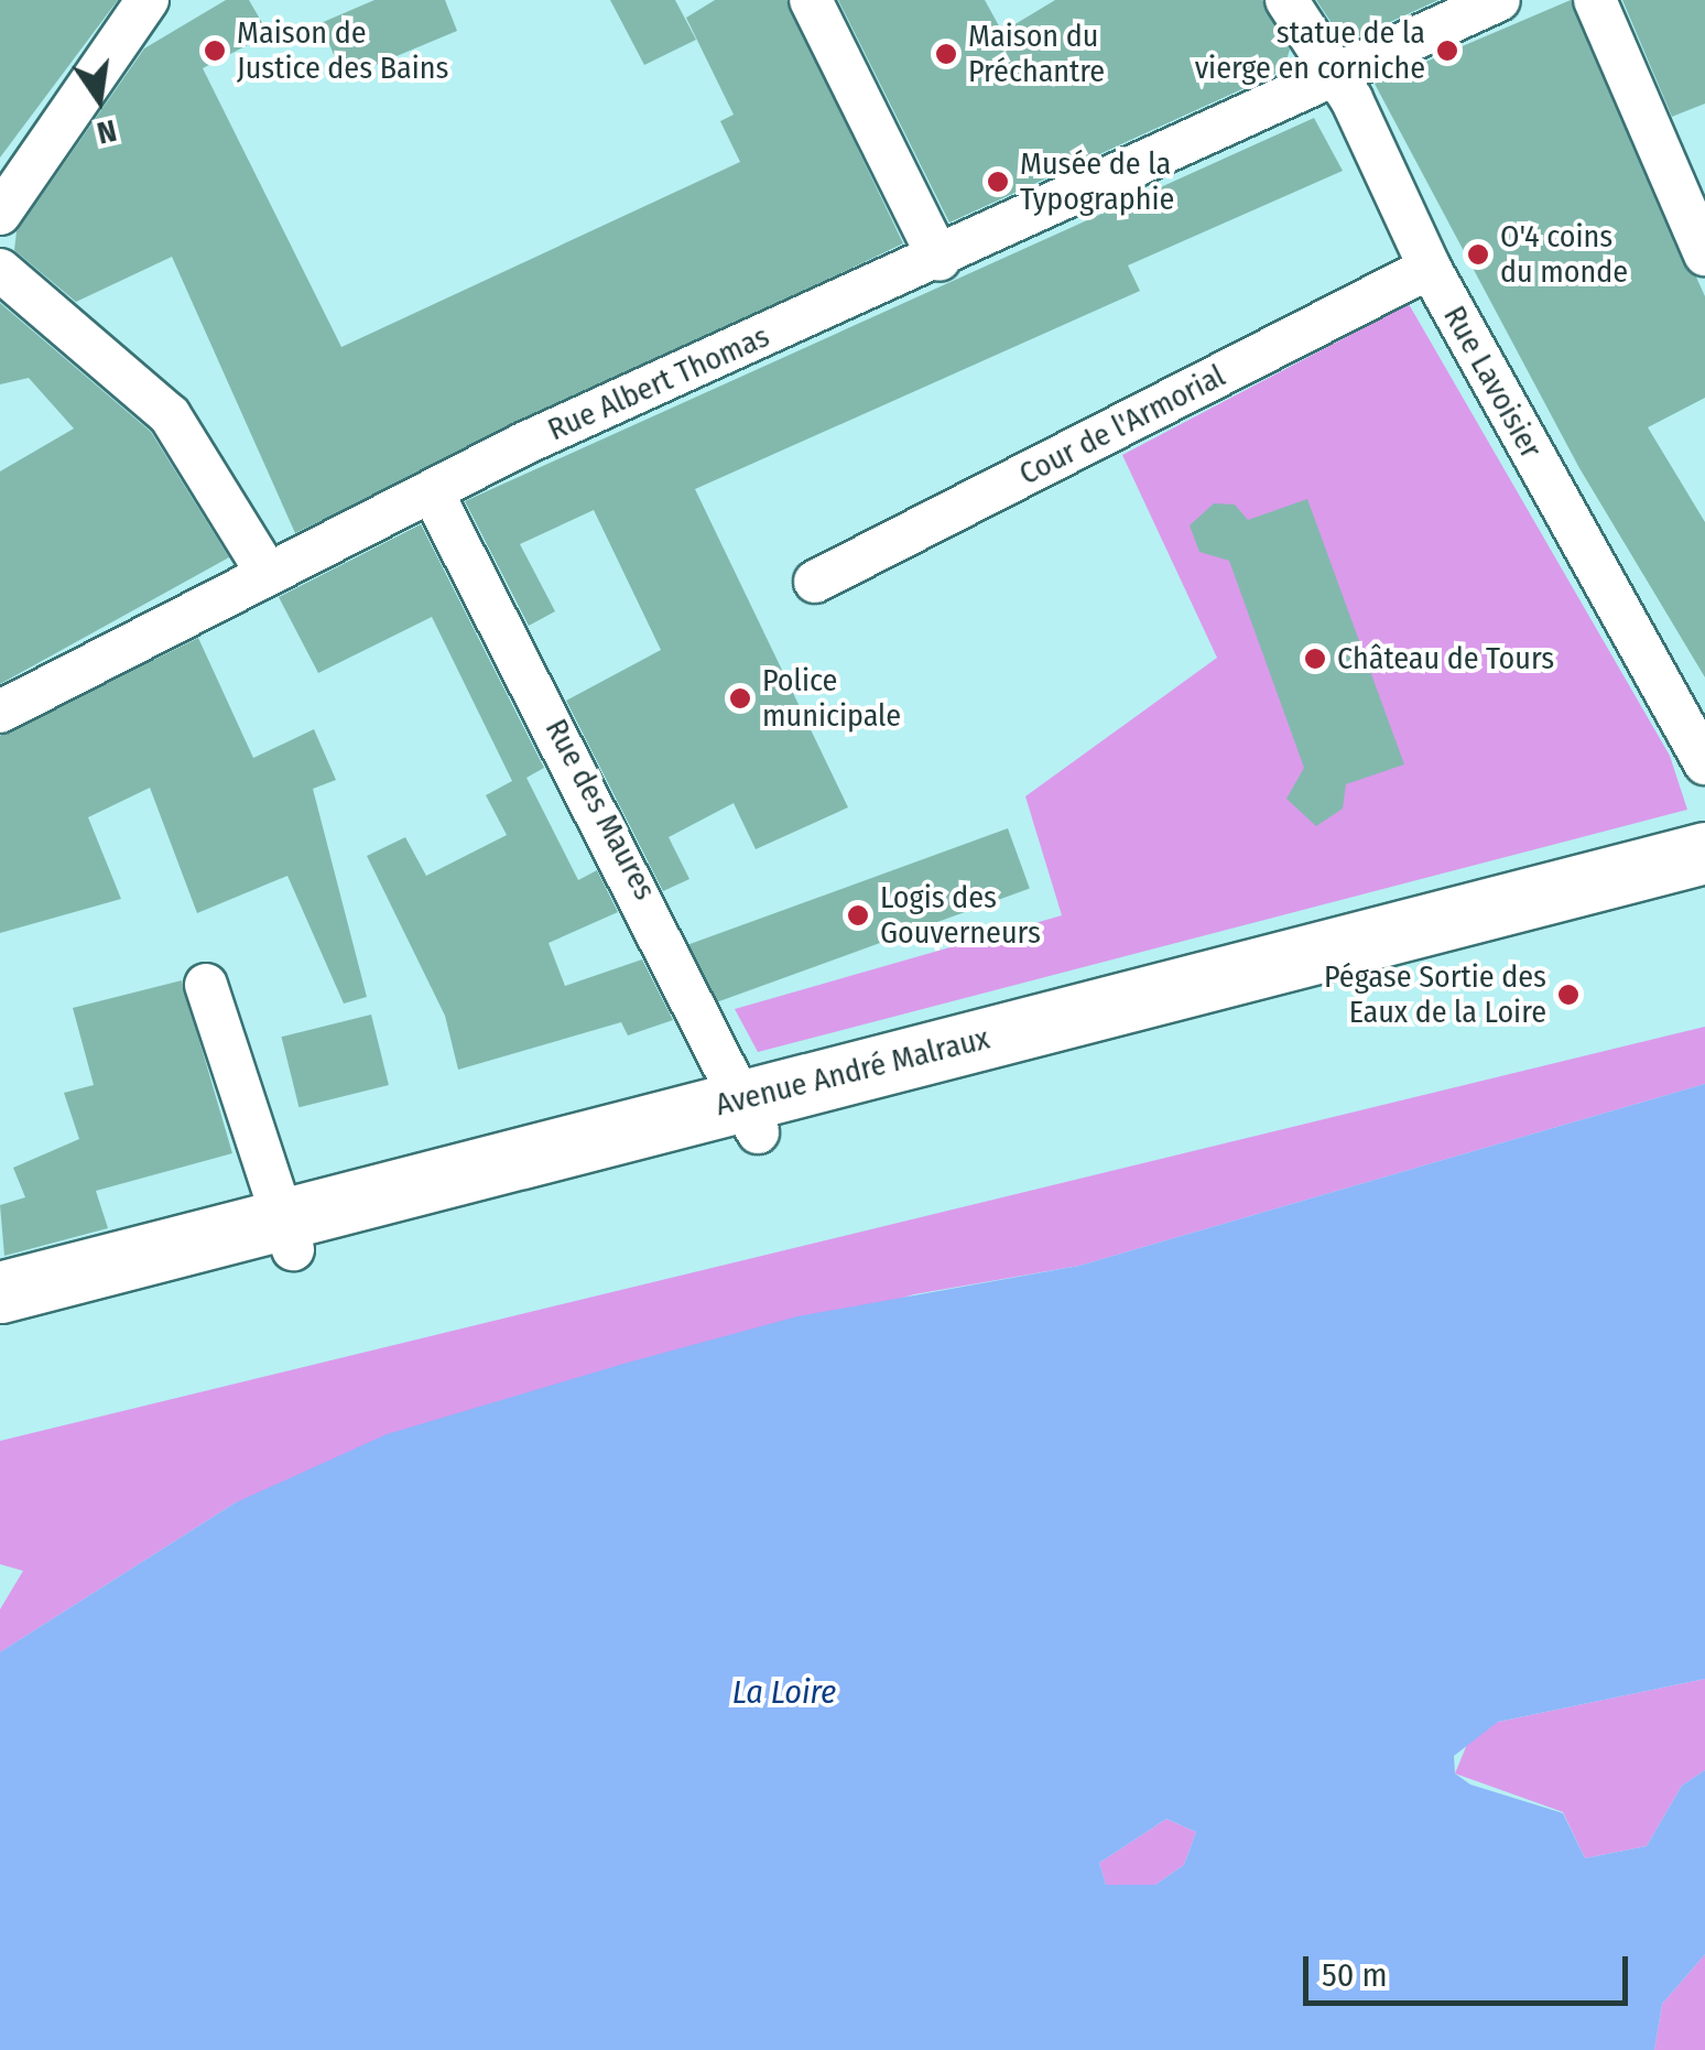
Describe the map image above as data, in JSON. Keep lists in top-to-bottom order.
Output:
{
  "streets": {
    "main road": ["Avenue André Malraux"],
    "street": [
      "Rue Lavoisier",
      "Rue Albert Thomas",
      "Cour de l'Armorial",
      "Rue des Maures"
    ]
  },
  "crossings": [
    ["Rue Lavoisier", "Rue Albert Thomas"],
    ["Rue Lavoisier", "Cour de l'Armorial"],
    ["Rue Albert Thomas", "Rue des Maures"],
    ["Rue des Maures", "Avenue André Malraux"]
  ],
  "water": ["La Loire"],
  "places": [
    "Maison de Justice des Bains",
    "statue de la vierge en corniche",
    "Maison du Préchantre",
    "Musée de la Typographie",
    "O'4 coins du monde",
    "Château de Tours",
    "Police municipale",
    "Logis des Gouverneurs",
    "Pégase Sortie des Eaux de la Loire"
  ],
  "scale_bar": "50 m",
  "north": "bottom"
}
